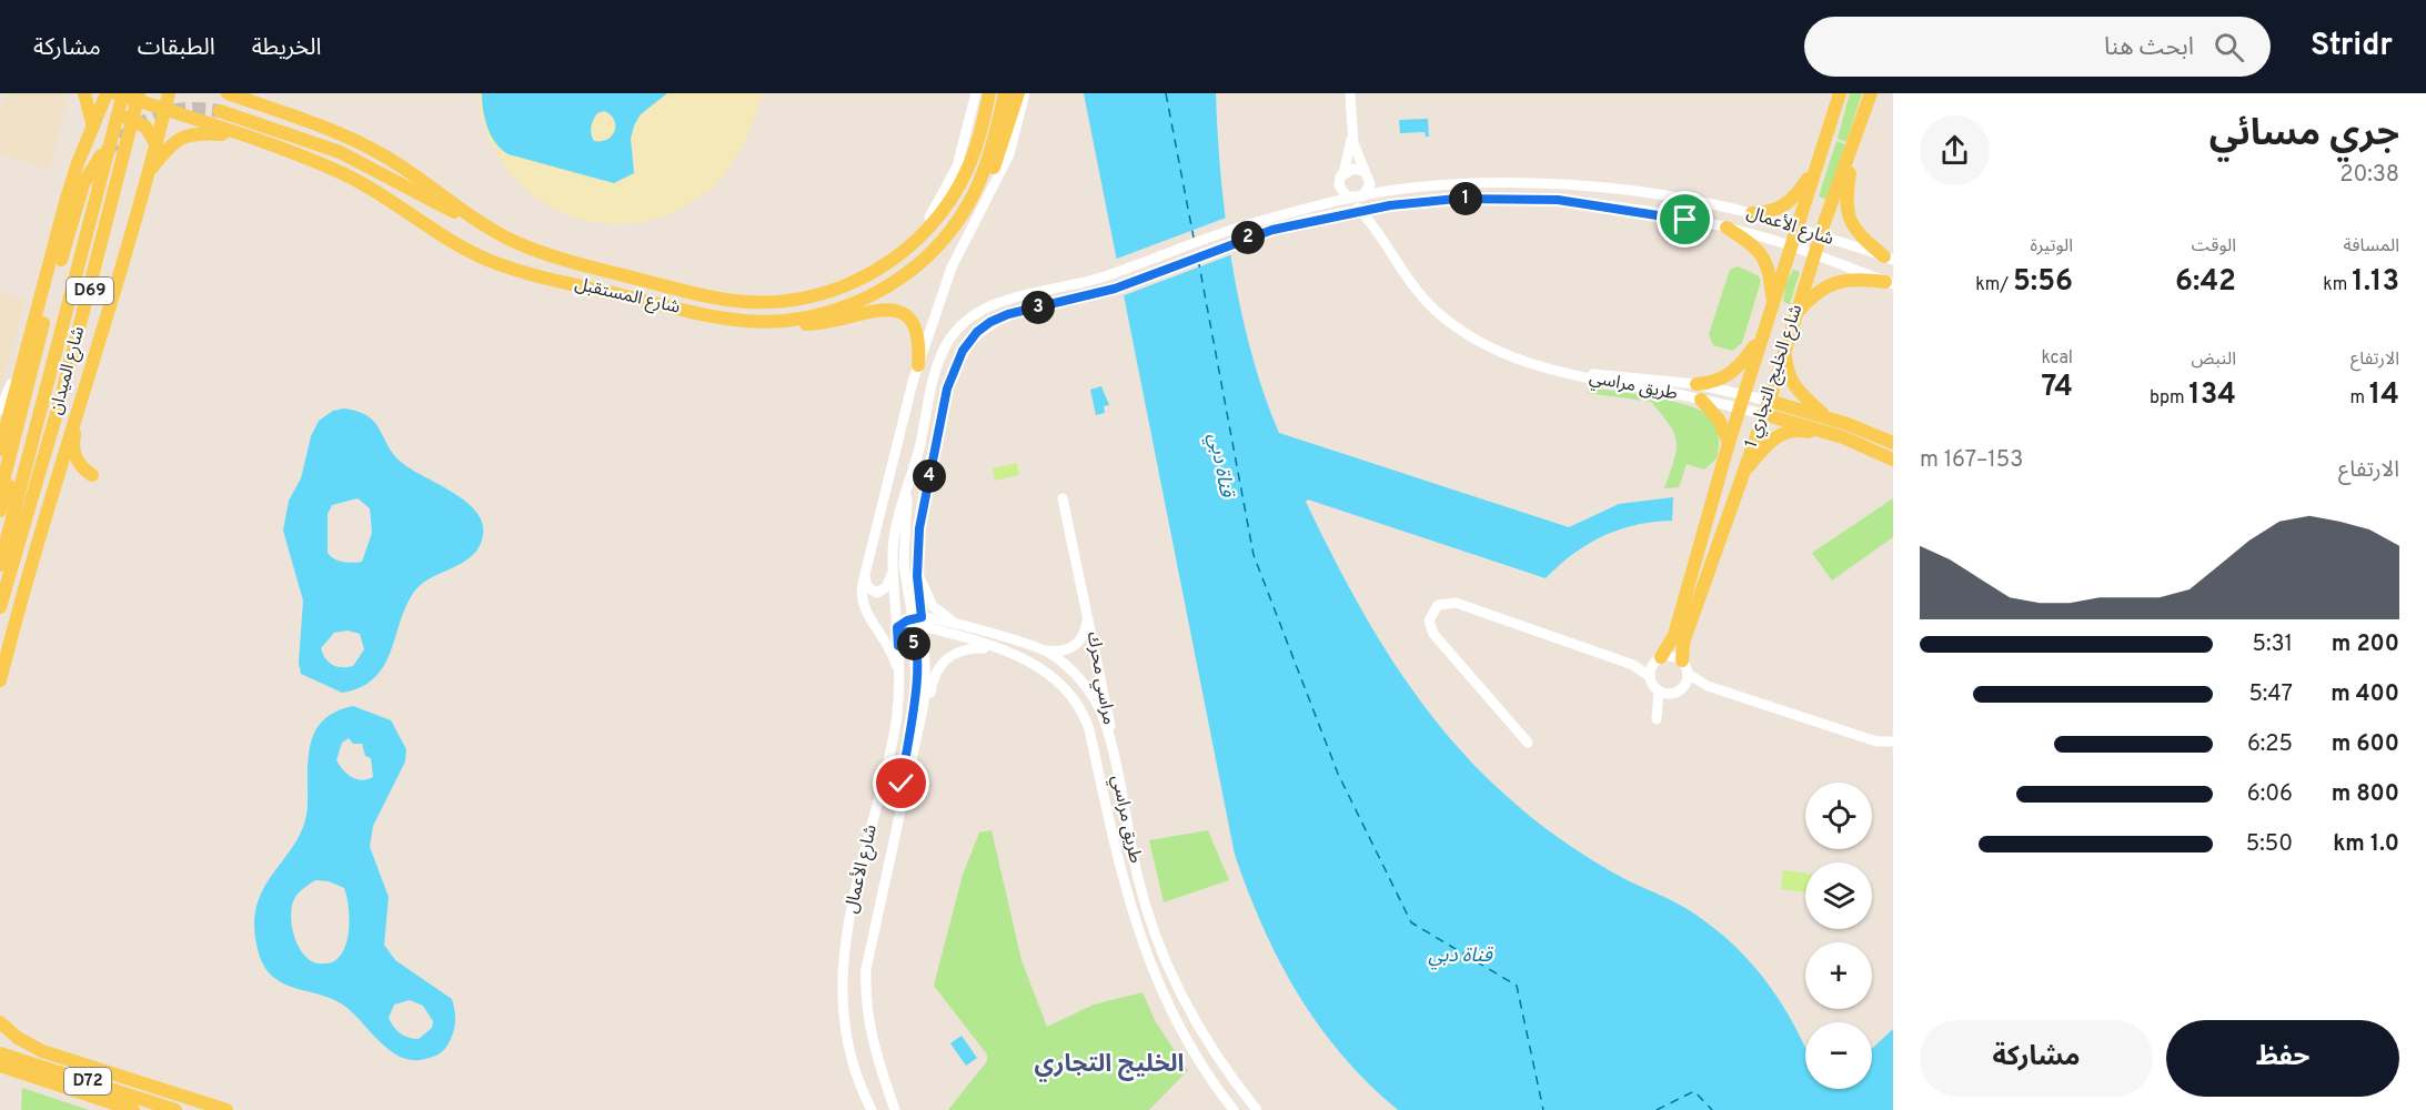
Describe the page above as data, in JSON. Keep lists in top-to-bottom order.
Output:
{
  "streets": {
    "main road": [
      "D69",
      "شارع المستقبل",
      "شارع الميدان",
      "شارع الخليج التجاري 1",
      "طريق مراسي",
      "D72"
    ],
    "street": ["شارع الأعمال", "مراسي محرك"]
  },
  "crossings": [
    ["شارع الأعمال", "شارع الخليج التجاري 1"],
    ["شارع الأعمال", "طريق مراسي"],
    ["شارع الخليج التجاري 1", "طريق مراسي"],
    ["طريق مراسي", "مراسي محرك"]
  ],
  "districts": ["الخليج التجاري"],
  "water": ["قناة دبي"],
  "page": {
    "header": "Stridr",
    "search": "ابحث هنا",
    "nav": ["الخريطة", "الطبقات", "مشاركة"],
    "heading": ["جري مسائي", "20:38"],
    "pins": [
      "1",
      "2",
      "3",
      "4",
      "5"
    ],
    "stats": [
      ["المسافة", "1.13 km"],
      ["الوقت", "6:42"],
      ["الوتيرة", "5:56 /km"],
      ["الارتفاع", "14 m"],
      ["النبض", "134 bpm"],
      ["kcal", "74"]
    ],
    "chart": ["الارتفاع", "153–167 m"],
    "list": [
      {
        "name": "200 m",
        "note": "5:31"
      },
      {
        "name": "400 m",
        "note": "5:47"
      },
      {
        "name": "600 m",
        "note": "6:25"
      },
      {
        "name": "800 m",
        "note": "6:06"
      },
      {
        "name": "1.0 km",
        "note": "5:50"
      }
    ],
    "map_buttons": ["+", "−"],
    "buttons": ["حفظ", "مشاركة"]
  }
}
